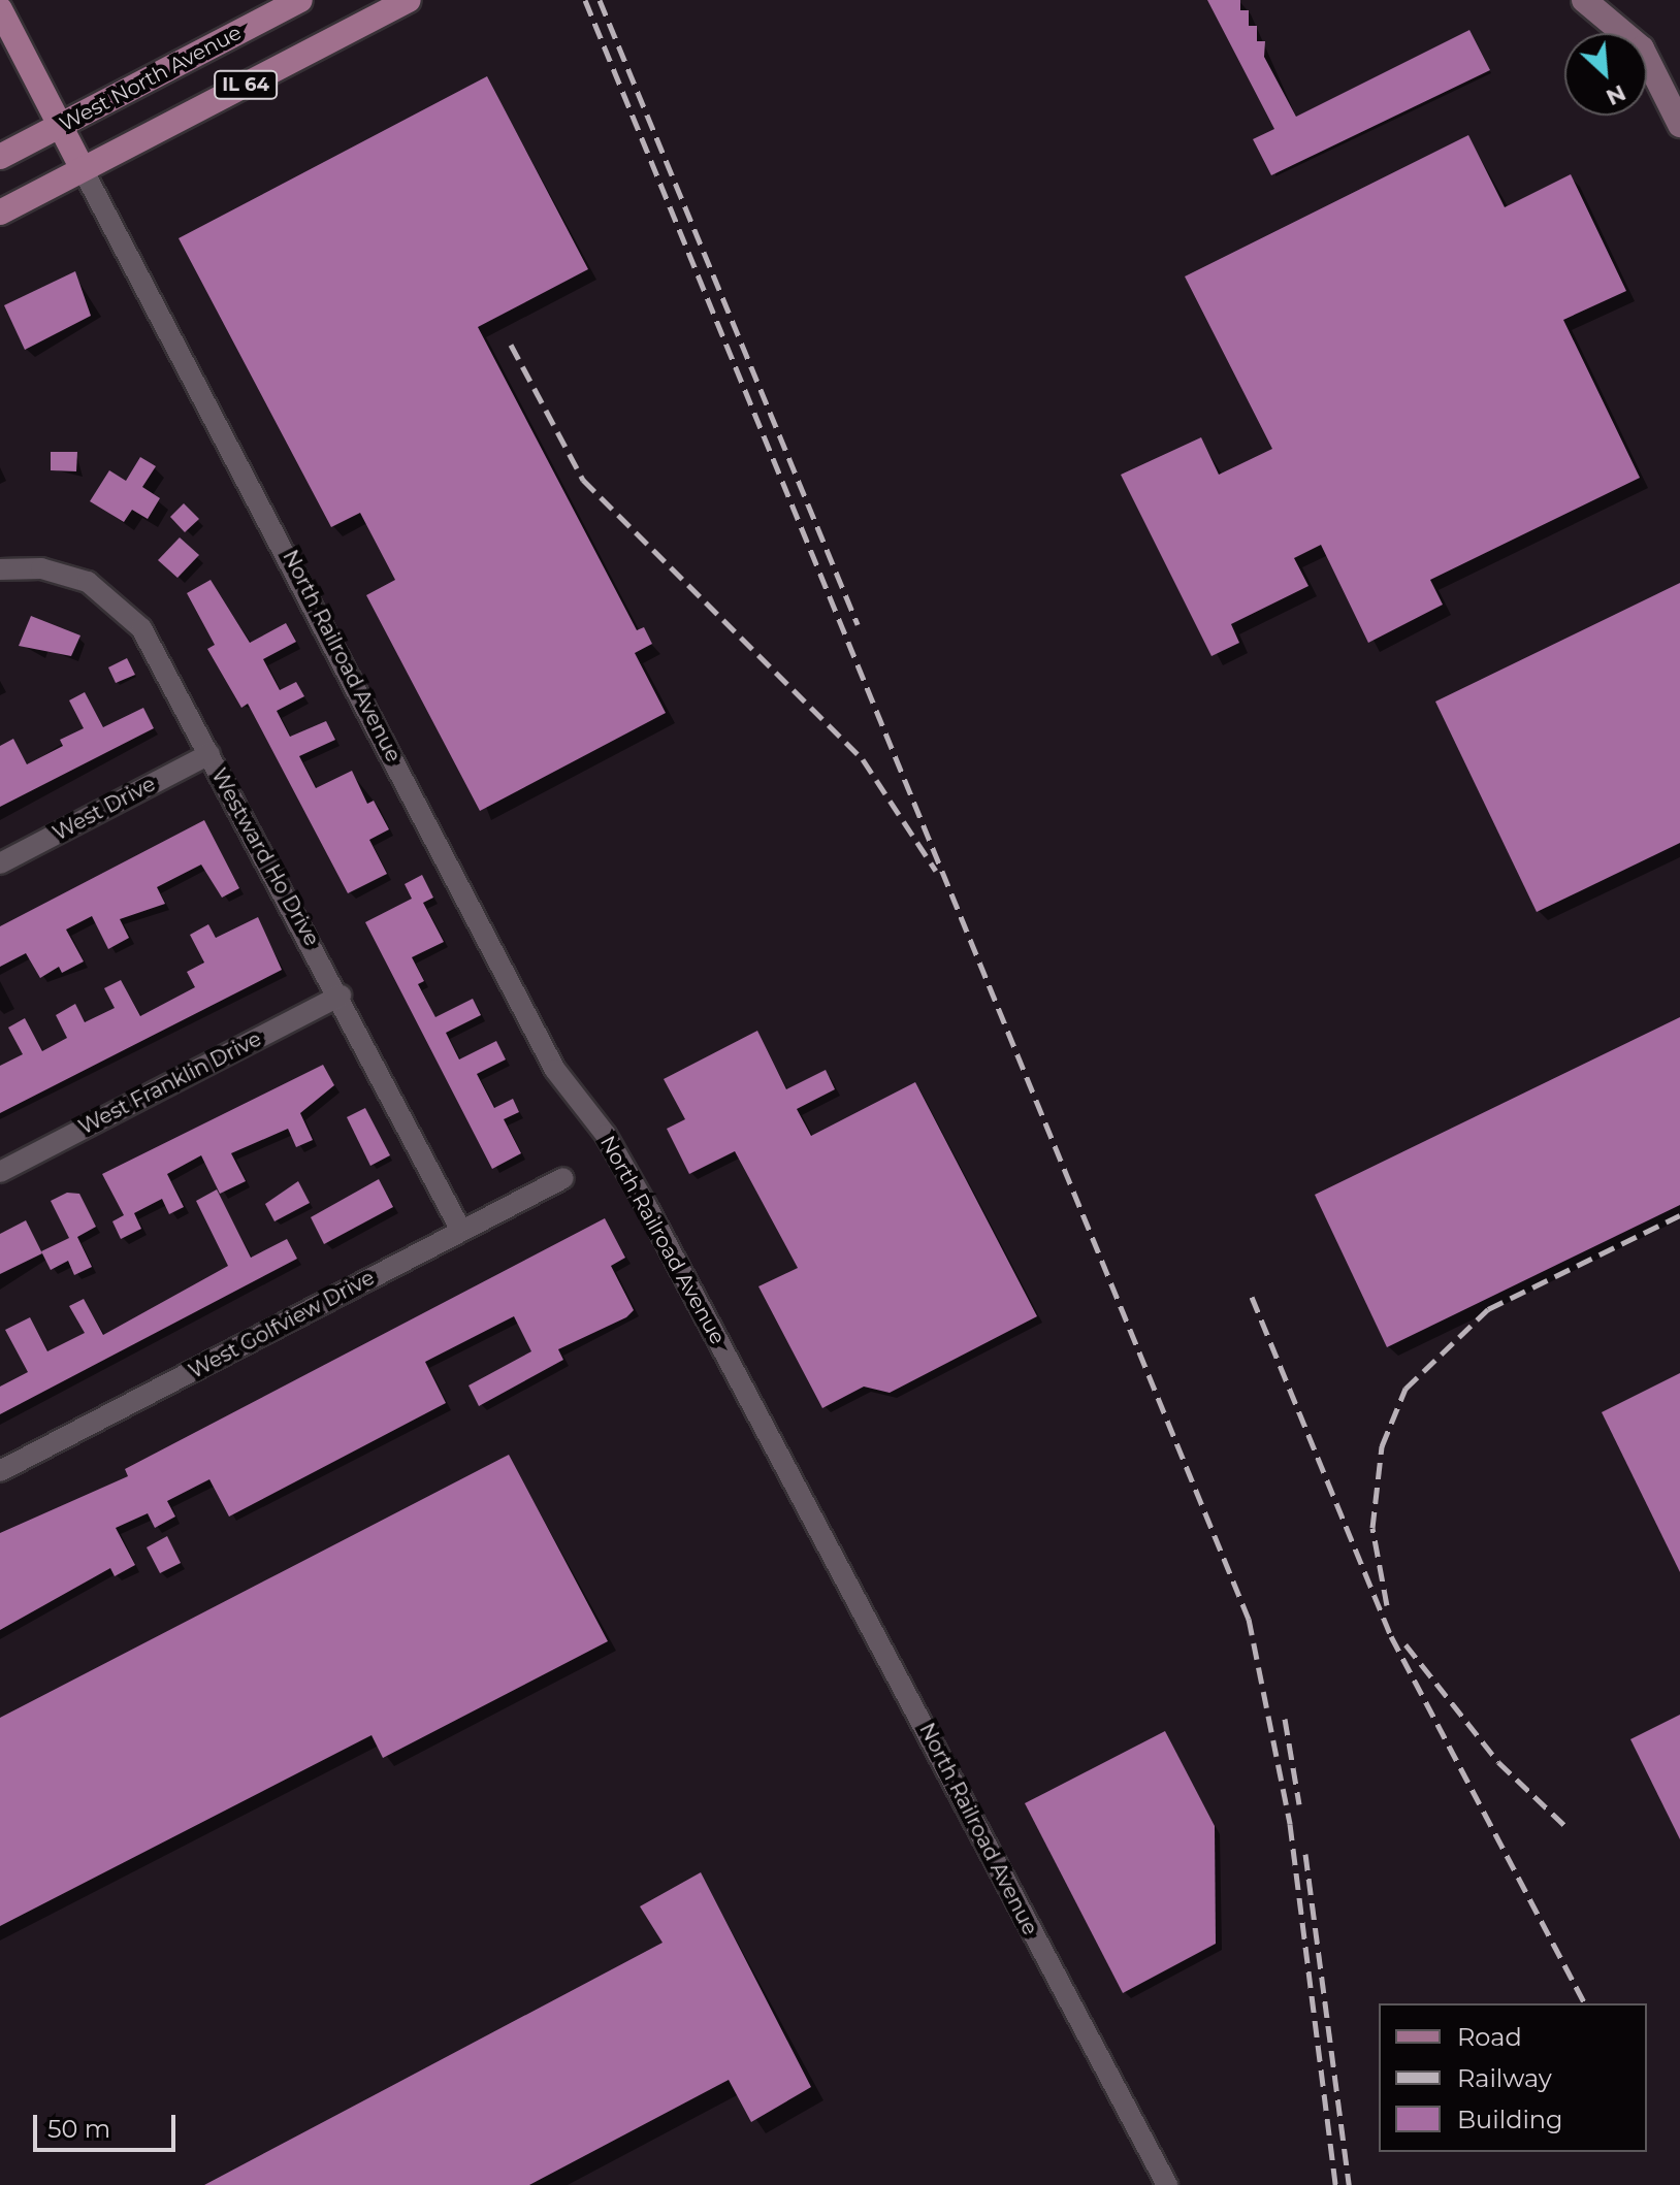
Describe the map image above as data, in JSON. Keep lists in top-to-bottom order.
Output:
{
  "streets": {
    "main road": ["West North Avenue", "IL 64"],
    "street": [
      "North Railroad Avenue",
      "West Drive",
      "Westward Ho Drive",
      "West Franklin Drive",
      "West Golfview Drive"
    ]
  },
  "crossings": [
    ["IL 64", "North Railroad Avenue"],
    ["West Drive", "Westward Ho Drive"],
    ["Westward Ho Drive", "West Franklin Drive"],
    ["Westward Ho Drive", "West Golfview Drive"]
  ],
  "legend": ["Road", "Railway", "Building"],
  "scale_bar": "50 m",
  "north": "bottom right"
}
